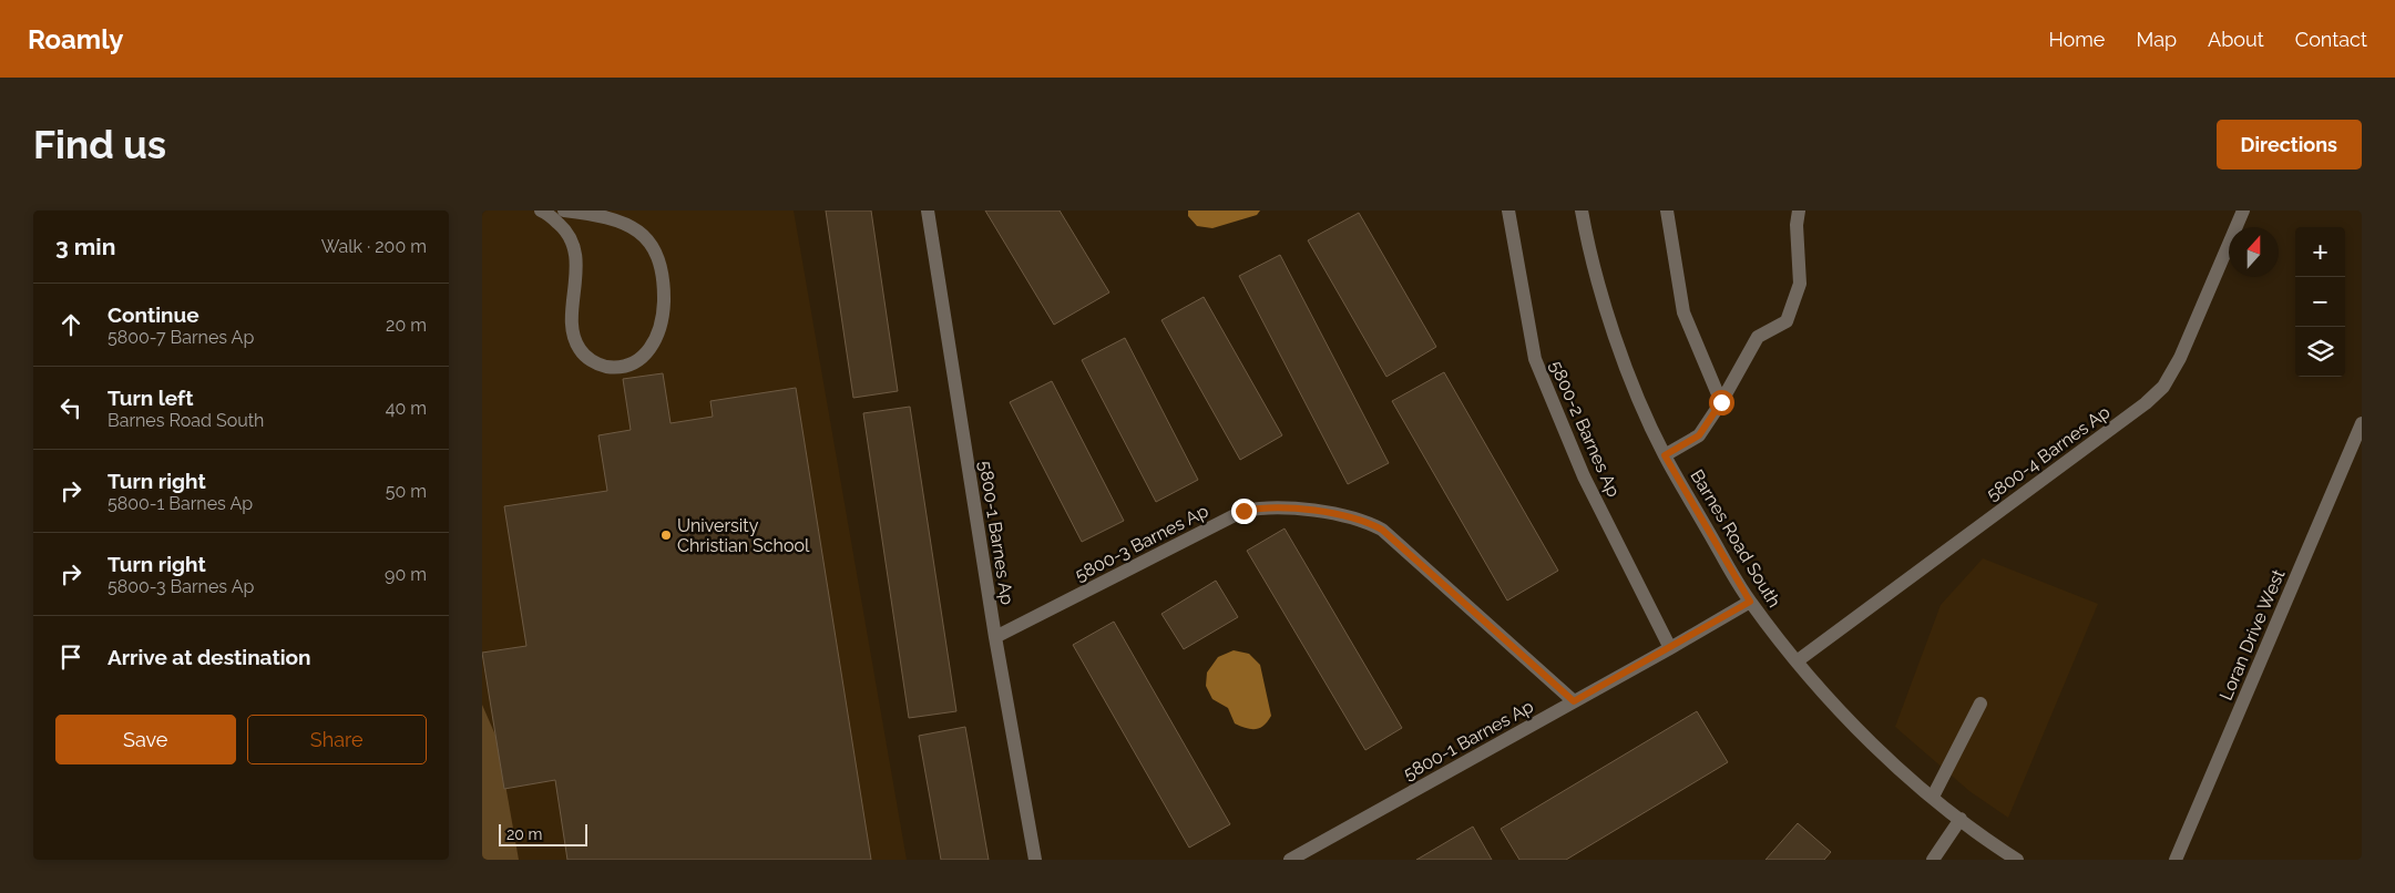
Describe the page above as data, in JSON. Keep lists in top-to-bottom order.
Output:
{
  "streets": {
    "street": [
      "5800-2 Barnes Ap",
      "5800-4 Barnes Ap",
      "5800-1 Barnes Ap",
      "Barnes Road South",
      "5800-3 Barnes Ap",
      "Loran Drive West"
    ]
  },
  "crossings": [
    ["5800-2 Barnes Ap", "5800-1 Barnes Ap"],
    ["5800-4 Barnes Ap", "Barnes Road South"],
    ["5800-1 Barnes Ap", "Barnes Road South"],
    ["5800-1 Barnes Ap", "5800-3 Barnes Ap"]
  ],
  "places": ["University Christian School"],
  "scale_bar": "20 m",
  "north": "top",
  "page": {
    "header": "Roamly",
    "nav": [
      "Home",
      "Map",
      "About",
      "Contact"
    ],
    "buttons": [
      "Directions",
      ["Save", "Share"]
    ],
    "title": "Find us",
    "heading": ["3 min", "Walk · 200 m"],
    "map_buttons": ["+", "−"],
    "list": [
      ["Continue", "5800-7 Barnes Ap", "20 m"],
      ["Turn left", "Barnes Road South", "40 m"],
      ["Turn right", "5800-1 Barnes Ap", "50 m"],
      ["Turn right", "5800-3 Barnes Ap", "90 m"],
      "Arrive at destination"
    ],
    "scale": "20 m"
  }
}
